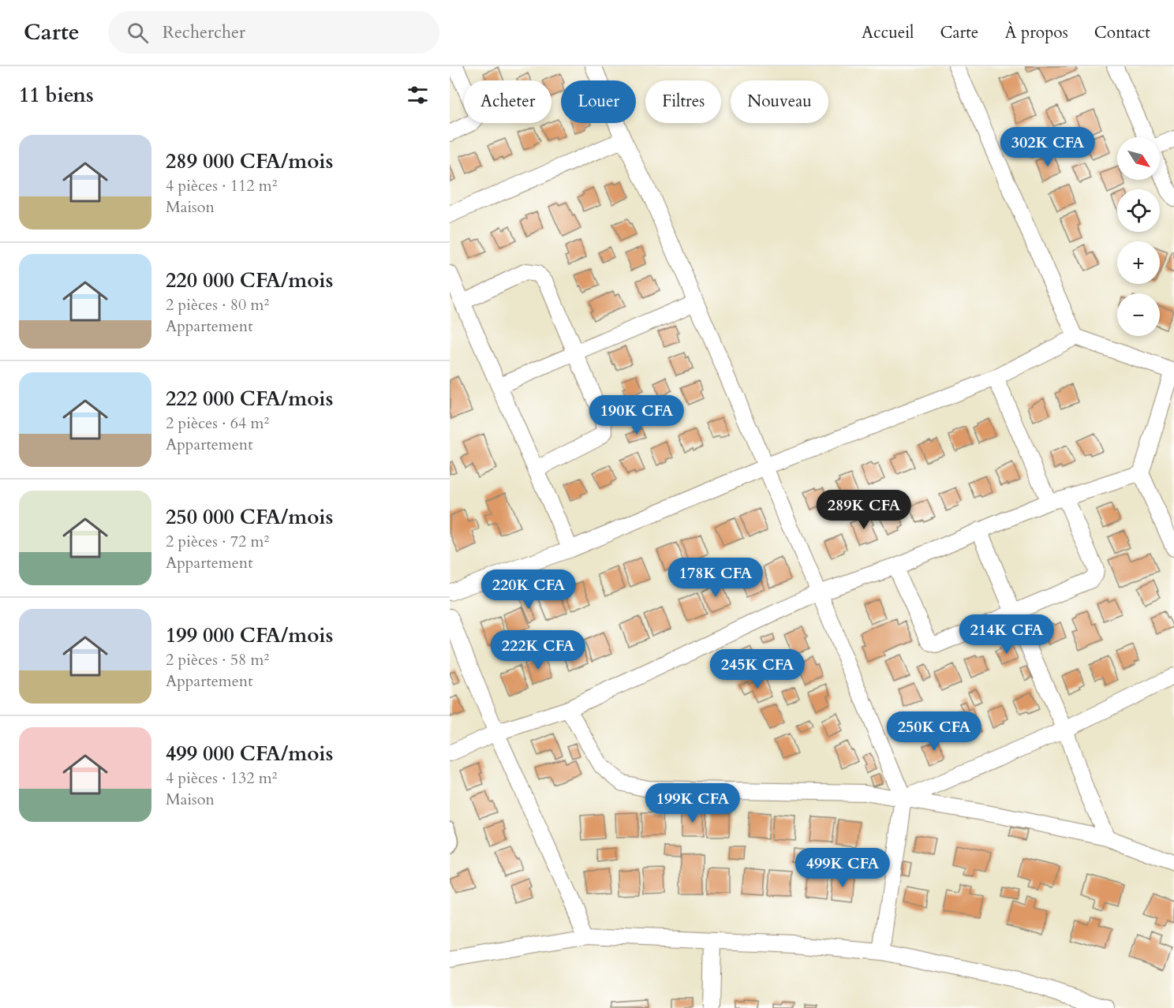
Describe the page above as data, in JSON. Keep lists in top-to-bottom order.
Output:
{
  "north": "bottom right",
  "page": {
    "header": "Carte",
    "search": "Rechercher",
    "nav": [
      "Accueil",
      "Carte",
      "À propos",
      "Contact"
    ],
    "heading": "11 biens",
    "chip": [
      "Acheter",
      "Louer",
      "Filtres",
      "Nouveau"
    ],
    "list": [
      {
        "name": "289 000 CFA/mois",
        "note": "4 pièces · 112 m² · Maison"
      },
      {
        "name": "220 000 CFA/mois",
        "note": "2 pièces · 80 m² · Appartement"
      },
      {
        "name": "222 000 CFA/mois",
        "note": "2 pièces · 64 m² · Appartement"
      },
      {
        "name": "250 000 CFA/mois",
        "note": "2 pièces · 72 m² · Appartement"
      },
      {
        "name": "199 000 CFA/mois",
        "note": "2 pièces · 58 m² · Appartement"
      },
      {
        "name": "499 000 CFA/mois",
        "note": "4 pièces · 132 m² · Maison"
      }
    ],
    "price": [
      "302K CFA",
      "190K CFA",
      "289K CFA",
      "178K CFA",
      "220K CFA",
      "214K CFA",
      "222K CFA",
      "245K CFA",
      "250K CFA",
      "199K CFA",
      "499K CFA"
    ],
    "map_buttons": ["+", "−"]
  }
}
